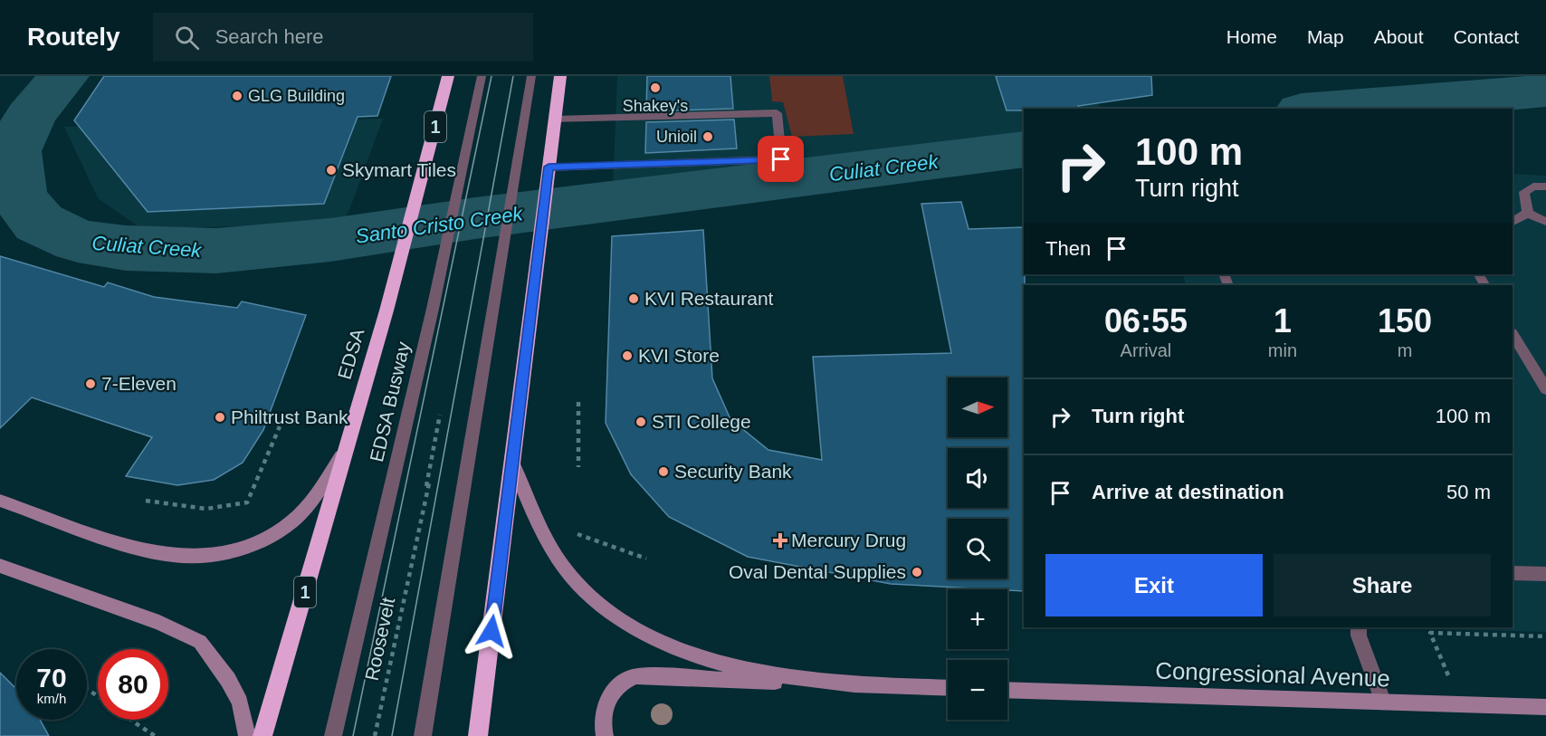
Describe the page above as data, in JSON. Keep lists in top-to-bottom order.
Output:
{
  "streets": {
    "highway": ["1", "EDSA"],
    "main road": ["Congressional Avenue"],
    "lane": ["EDSA Busway"],
    "path": ["Roosevelt"]
  },
  "water": ["Culiat Creek", "Santo Cristo Creek"],
  "places": {
    "other": [
      "Shakey's",
      "GLG Building",
      "Unioil",
      "Skymart Tiles",
      "KVI Restaurant",
      "KVI Store",
      "7-Eleven",
      "Philtrust Bank",
      "STI College",
      "Security Bank",
      "Oval Dental Supplies"
    ],
    "health": ["Mercury Drug"]
  },
  "north": "right",
  "page": {
    "header": "Routely",
    "search": "Search here",
    "nav": [
      "Home",
      "Map",
      "About",
      "Contact"
    ],
    "turn": ["100 m", "Turn right"],
    "then": "Then",
    "eta": [
      "06:55",
      "Arrival",
      "1",
      "min",
      "150",
      "m"
    ],
    "map_buttons": ["+", "−"],
    "list": [
      {
        "name": "Turn right",
        "value": "100 m"
      },
      {
        "name": "Arrive at destination",
        "value": "50 m"
      }
    ],
    "buttons": ["Exit", "Share"],
    "speed": "70 km/h",
    "limit": "80"
  }
}
